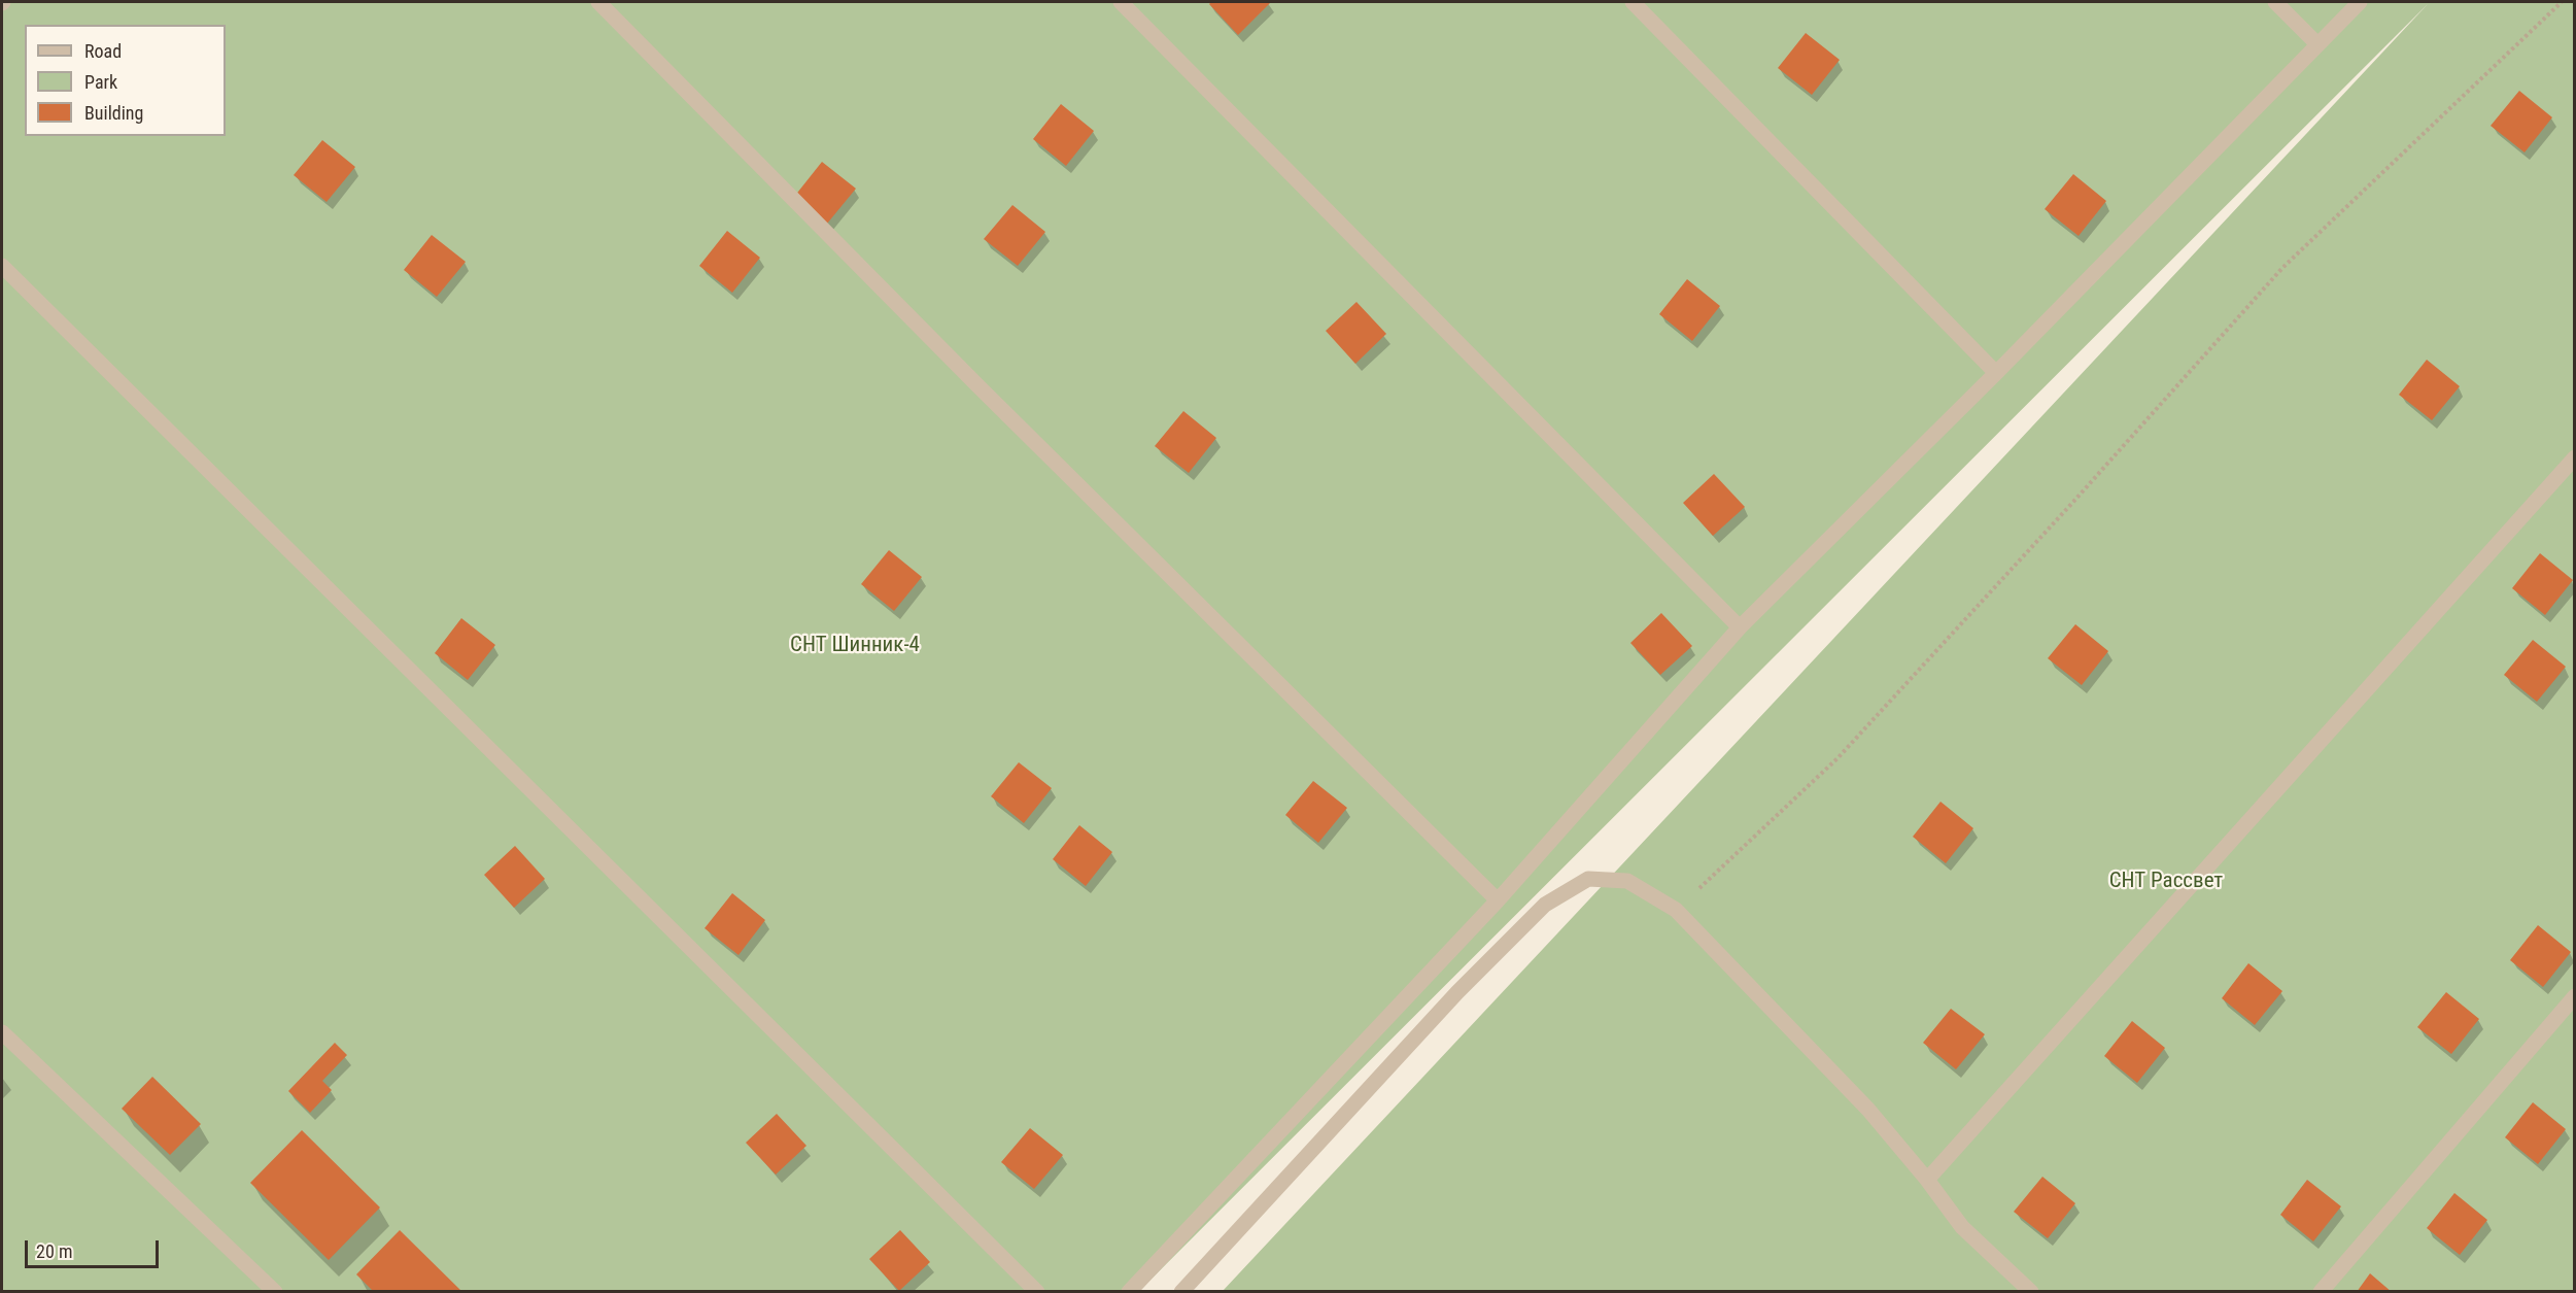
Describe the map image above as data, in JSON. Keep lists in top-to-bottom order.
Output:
{
  "parks": ["СНТ Шинник-4", "СНТ Рассвет"],
  "legend": ["Road", "Park", "Building"],
  "scale_bar": "20 m"
}
